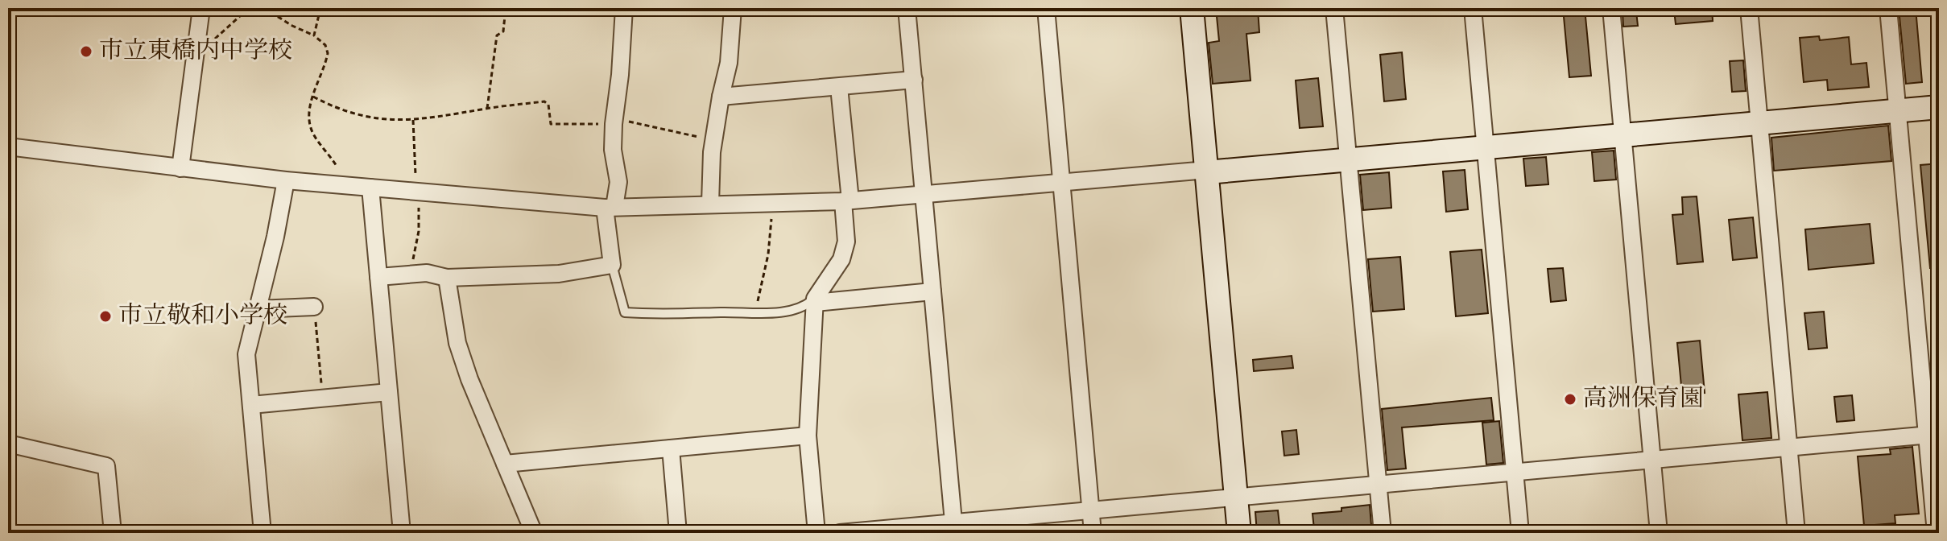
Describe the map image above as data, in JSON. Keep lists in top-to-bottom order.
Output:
{
  "places": ["市立東橋内中学校", "市立敬和小学校", "高洲保育園"]
}
